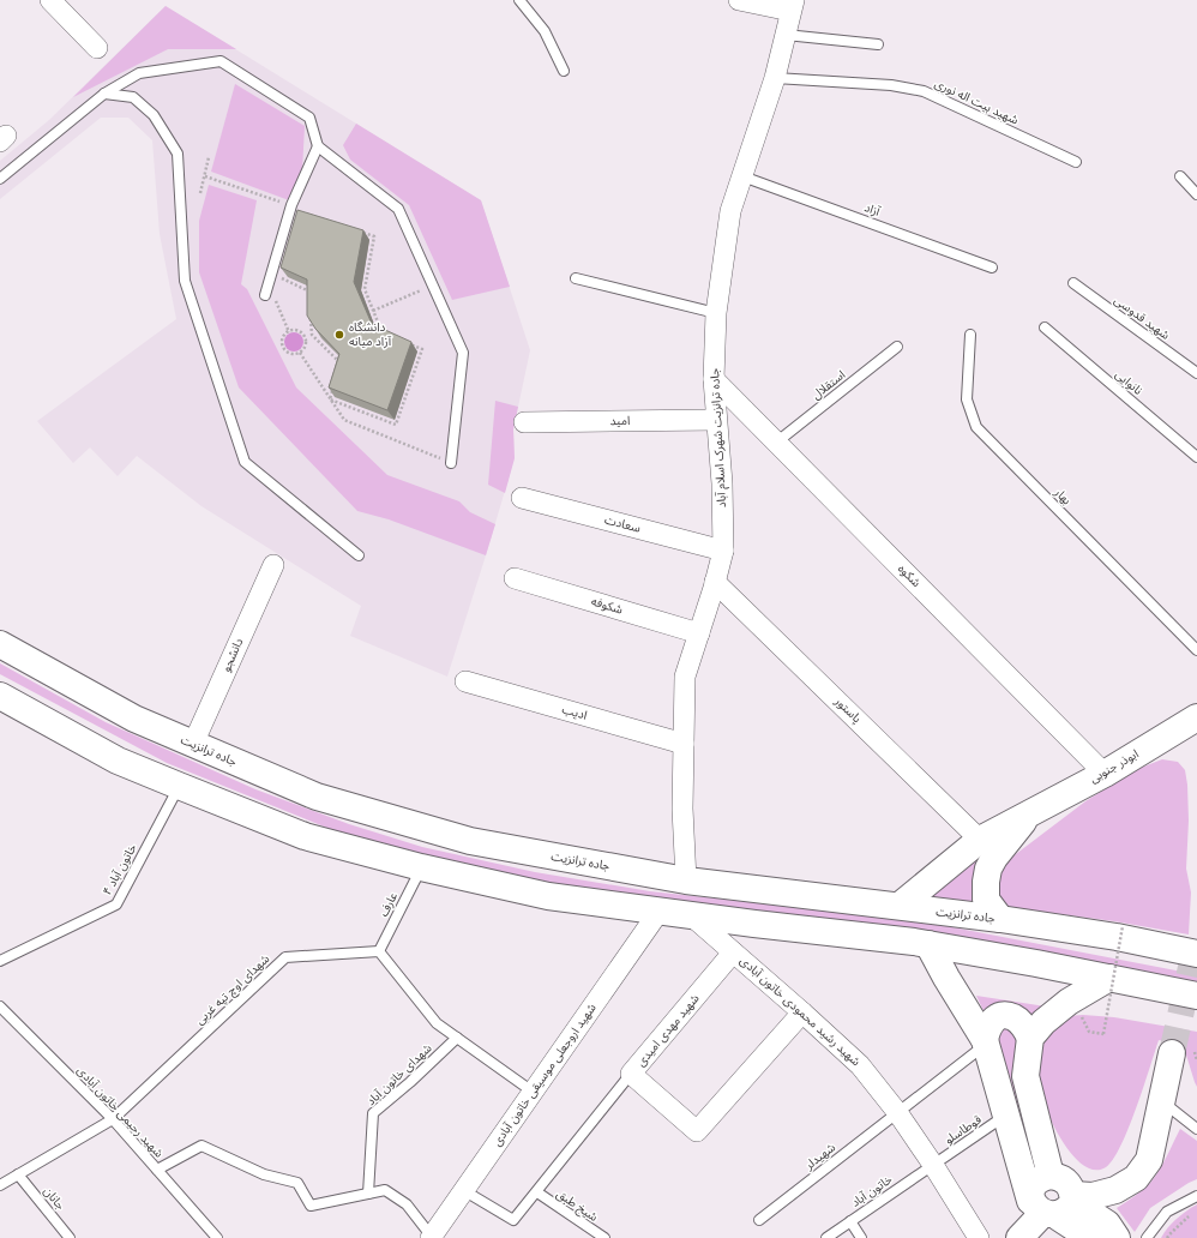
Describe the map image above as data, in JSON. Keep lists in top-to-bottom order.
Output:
{
  "streets": {
    "main road": ["جاده ترانزیت", "ابوذر جنوبی"],
    "street": [
      "امید",
      "جاده ترانزیت شهرک اسلام آباد",
      "سعادت",
      "شکوه",
      "شکوفه",
      "دانشجو",
      "پاستور",
      "ادیب",
      "شهید رشید محمودی خاتون آبادی",
      "شهید مهدی امیدی",
      "شهید اروجعلی موسیقی خاتون آبادی"
    ],
    "lane": [
      "شهید بیت اله نوری",
      "آزاد",
      "شهید قدوسی",
      "نانوایی",
      "استقلال",
      "بهار",
      "خاتون آباد ۴",
      "عارف",
      "شهدای اوچ تپه غربی",
      "شهدای خاتون آباد",
      "شهید رحیمی خاتون آبادی",
      "قوطاسلو",
      "شهیدلر",
      "خاتون آباد",
      "جانان",
      "شیخ طبق"
    ]
  },
  "crossings": [
    ["شهید بیت اله نوری", "جاده ترانزیت شهرک اسلام آباد"],
    ["آزاد", "جاده ترانزیت شهرک اسلام آباد"],
    ["استقلال", "شکوه"],
    ["امید", "جاده ترانزیت شهرک اسلام آباد"],
    ["جاده ترانزیت شهرک اسلام آباد", "سعادت"],
    ["جاده ترانزیت شهرک اسلام آباد", "شکوه"],
    ["جاده ترانزیت شهرک اسلام آباد", "شکوفه"],
    ["جاده ترانزیت شهرک اسلام آباد", "پاستور"],
    ["جاده ترانزیت شهرک اسلام آباد", "ادیب"],
    ["جاده ترانزیت شهرک اسلام آباد", "جاده ترانزیت"],
    ["شکوه", "ابوذر جنوبی"],
    ["دانشجو", "جاده ترانزیت"],
    ["پاستور", "ابوذر جنوبی"],
    ["جاده ترانزیت", "ابوذر جنوبی"],
    ["عارف", "شهدای اوچ تپه غربی"],
    ["شهدای اوچ تپه غربی", "شهید رحیمی خاتون آبادی"],
    ["شهدای اوچ تپه غربی", "جانان"],
    ["شهید رشید محمودی خاتون آبادی", "شهید مهدی امیدی"],
    ["شهید رشید محمودی خاتون آبادی", "قوطاسلو"],
    ["شهید رشید محمودی خاتون آبادی", "شهیدلر"],
    ["شهید رشید محمودی خاتون آبادی", "خاتون آباد"],
    ["قوطاسلو", "خاتون آباد"]
  ],
  "places": ["دانشگاه آزاد میانه"]
}
